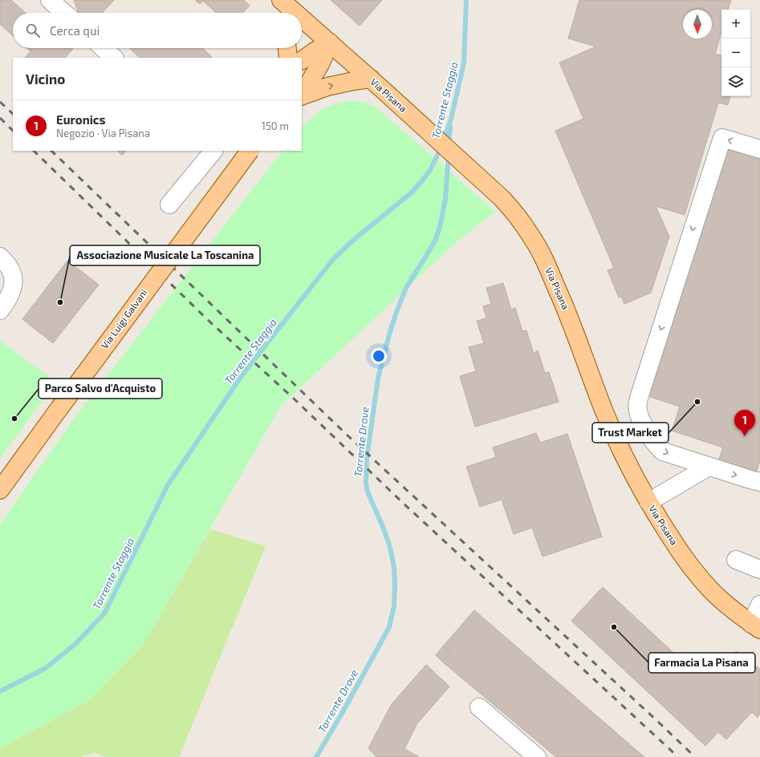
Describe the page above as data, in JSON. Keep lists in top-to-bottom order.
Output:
{
  "streets": {
    "main road": ["Via Pisana", "Via Luigi Galvani"]
  },
  "water": ["Torrente Staggia", "Torrente Drove"],
  "places": [
    "Associazione Musicale La Toscanina",
    "Trust Market",
    "Parco Salvo d'Acquisto",
    "Farmacia La Pisana"
  ],
  "north": "bottom",
  "page": {
    "map_buttons": ["+", "−"],
    "search": "Cerca qui",
    "heading": "Vicino",
    "list": [
      {
        "mark": "1",
        "name": "Euronics",
        "note": "Negozio · Via Pisana",
        "value": "150 m"
      }
    ],
    "pins": "1"
  }
}
